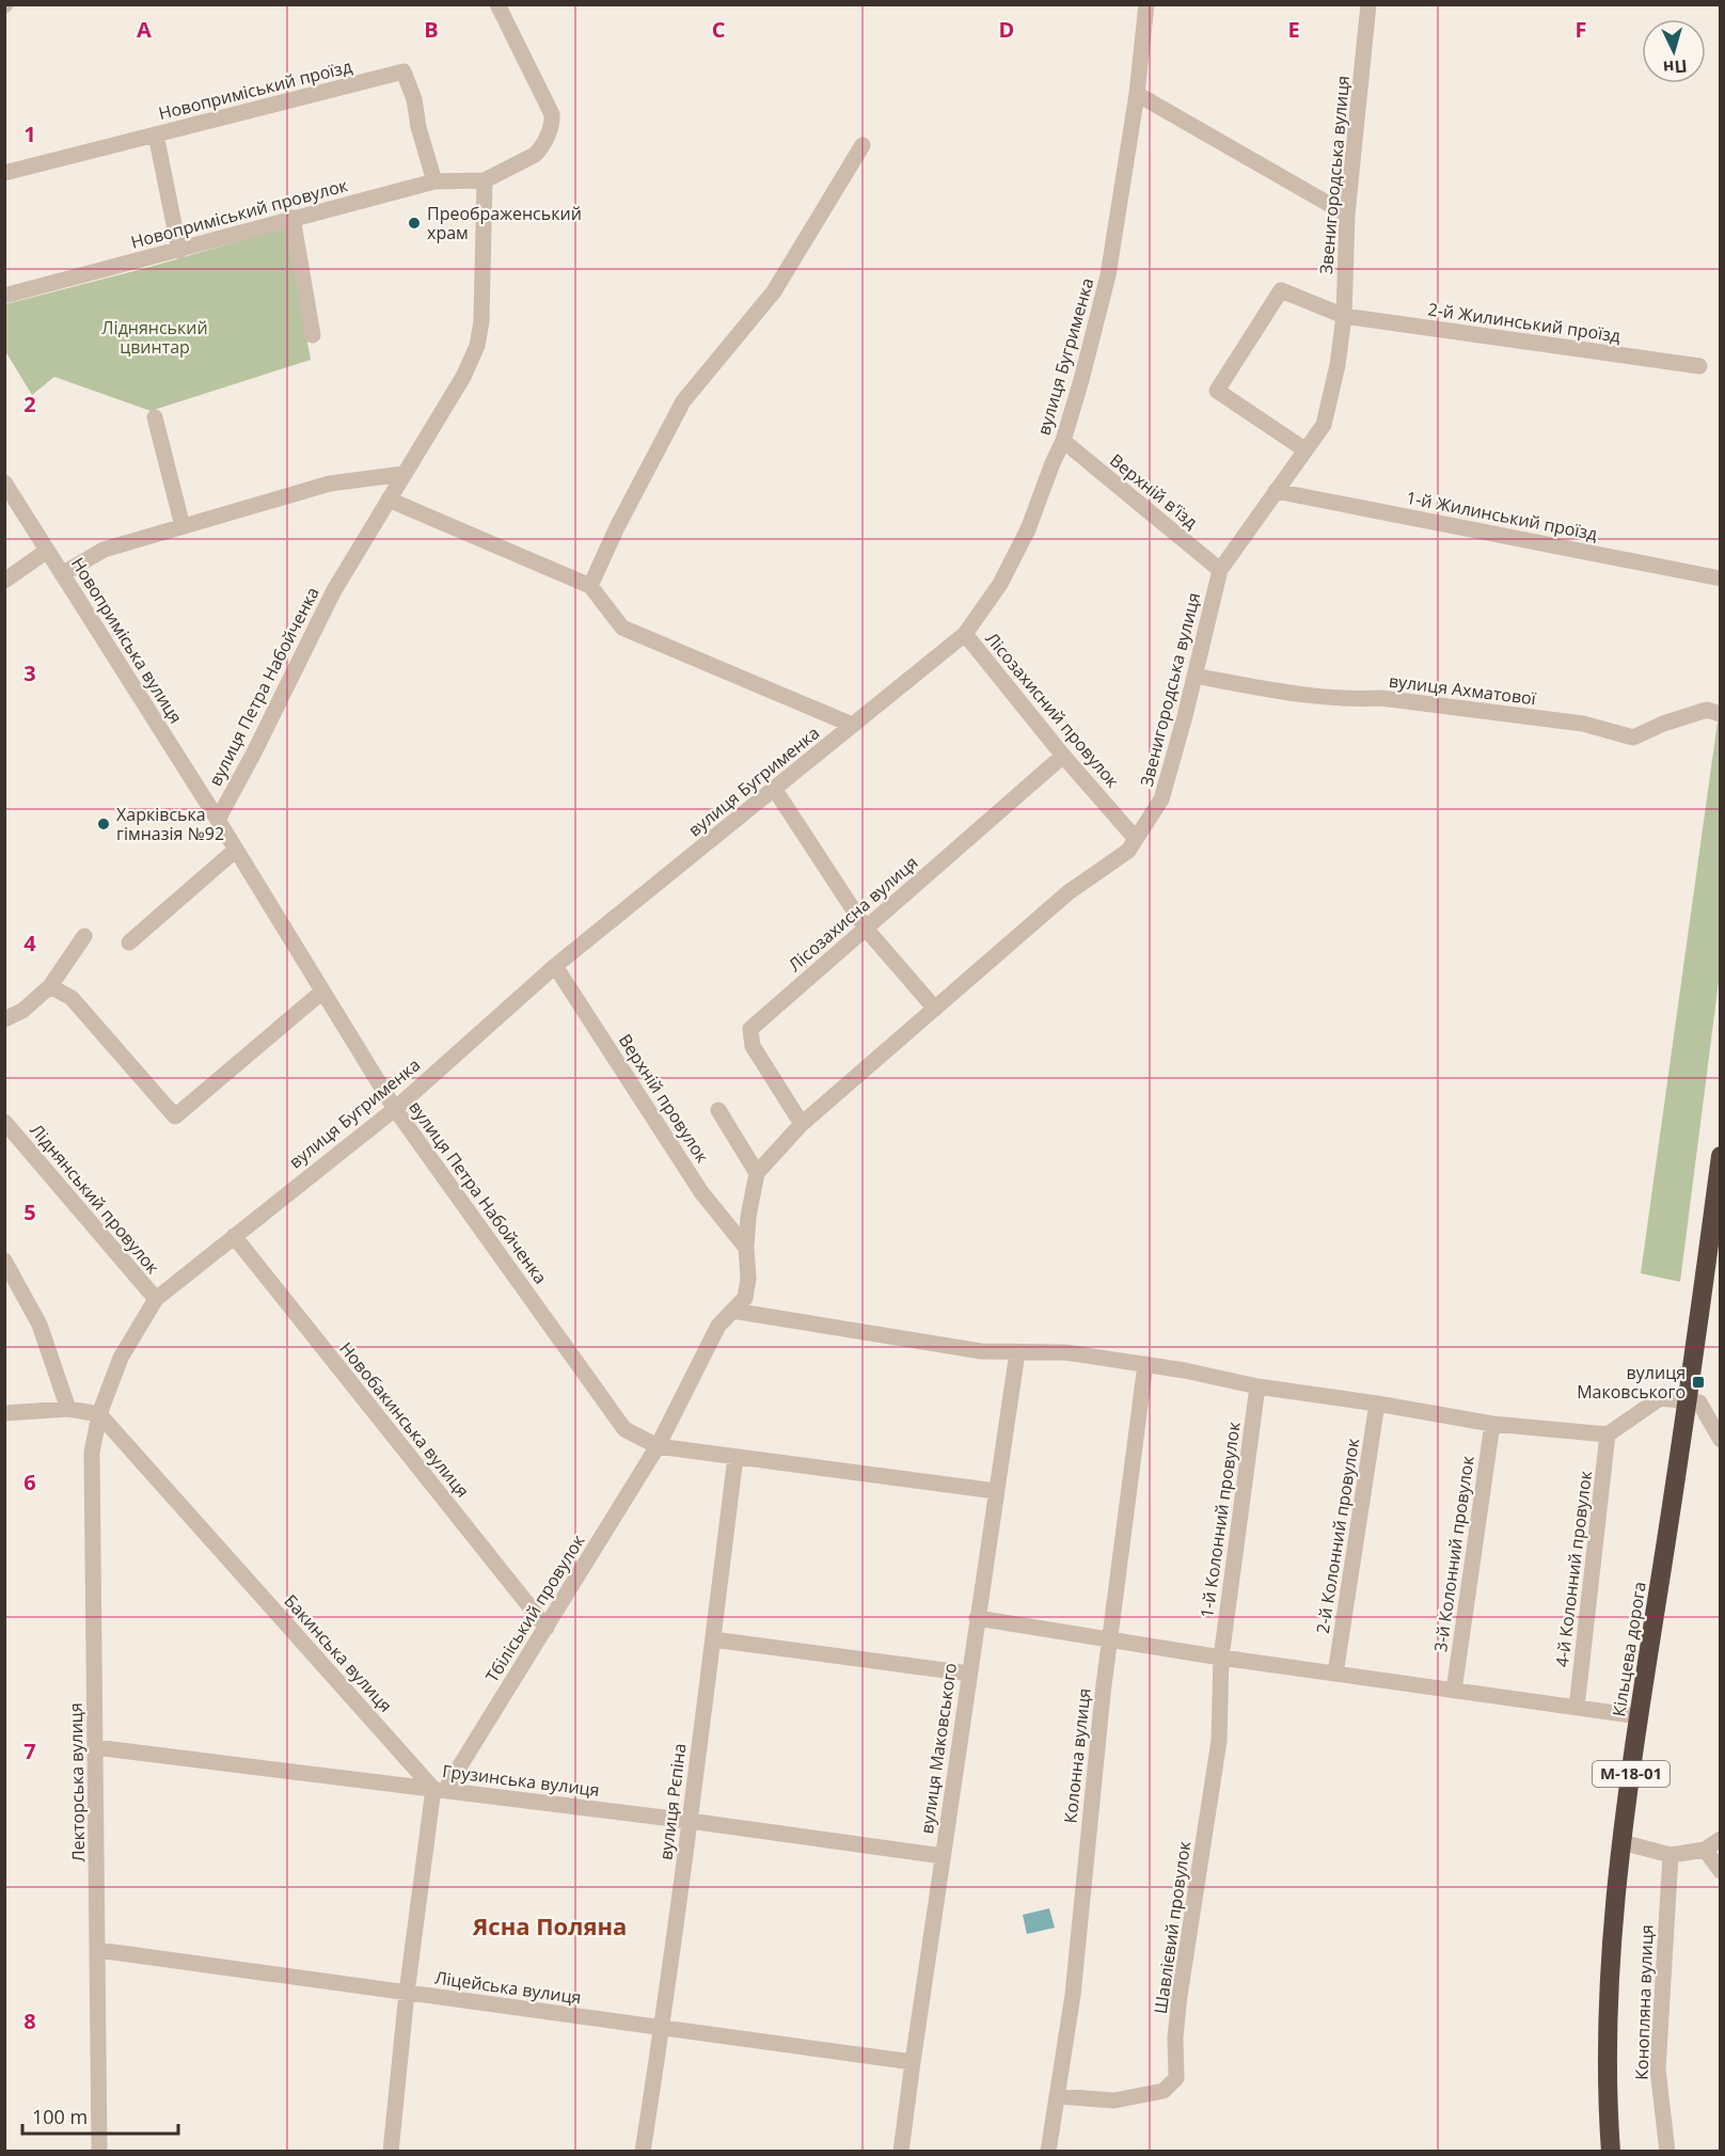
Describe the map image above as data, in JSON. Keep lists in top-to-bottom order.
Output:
{
  "streets": {
    "highway": ["Кільцева дорога", "М-18-01"],
    "street": [
      "Новоприміський проїзд",
      "Звенигородська вулиця",
      "Новоприміський провулок",
      "2-й Жилинський проїзд",
      "вулиця Бугрименка",
      "Верхній в'їзд",
      "1-й Жилинський проїзд",
      "Новоприміська вулиця",
      "вулиця Петра Набойченка",
      "вулиця Ахматової",
      "Лісозахисний провулок",
      "Лісозахисна вулиця",
      "Верхній провулок",
      "Ліднянський провулок",
      "Новобакинська вулиця",
      "1-й Колонний провулок",
      "2-й Колонний провулок",
      "3-й Колонний провулок",
      "4-й Колонний провулок",
      "Тбіліський провулок",
      "Бакинська вулиця",
      "вулиця Маковського",
      "Колонна вулиця",
      "Грузинська вулиця",
      "Лекторська вулиця",
      "вулиця Рєпіна",
      "Шавлієвий провулок",
      "Ліцейська вулиця",
      "Конопляна вулиця"
    ]
  },
  "crossings": [
    ["Новоприміський проїзд", "Новоприміський провулок"],
    ["Звенигородська вулиця", "2-й Жилинський проїзд"],
    ["Звенигородська вулиця", "Верхній в'їзд"],
    ["Звенигородська вулиця", "1-й Жилинський проїзд"],
    ["Звенигородська вулиця", "вулиця Ахматової"],
    ["Звенигородська вулиця", "Лісозахисний провулок"],
    ["Звенигородська вулиця", "Лісозахисна вулиця"],
    ["Новоприміський провулок", "вулиця Петра Набойченка"],
    ["вулиця Бугрименка", "Верхній в'їзд"],
    ["вулиця Бугрименка", "вулиця Петра Набойченка"],
    ["вулиця Бугрименка", "Лісозахисний провулок"],
    ["вулиця Бугрименка", "Верхній провулок"],
    ["вулиця Бугрименка", "Ліднянський провулок"],
    ["вулиця Бугрименка", "Новобакинська вулиця"],
    ["вулиця Бугрименка", "Бакинська вулиця"],
    ["вулиця Бугрименка", "Лекторська вулиця"],
    ["Новоприміська вулиця", "вулиця Петра Набойченка"],
    ["вулиця Петра Набойченка", "Тбіліський провулок"],
    ["вулиця Петра Набойченка", "вулиця Маковського"],
    ["вулиця Петра Набойченка", "вулиця Рєпіна"],
    ["Лісозахисний провулок", "Лісозахисна вулиця"],
    ["Новобакинська вулиця", "Тбіліський провулок"],
    ["1-й Колонний провулок", "Шавлієвий провулок"],
    ["Тбіліський провулок", "Бакинська вулиця"],
    ["Тбіліський провулок", "Грузинська вулиця"],
    ["Бакинська вулиця", "Грузинська вулиця"],
    ["Бакинська вулиця", "Лекторська вулиця"],
    ["вулиця Маковського", "Грузинська вулиця"],
    ["вулиця Маковського", "Ліцейська вулиця"],
    ["Колонна вулиця", "Шавлієвий провулок"],
    ["Грузинська вулиця", "Лекторська вулиця"],
    ["Грузинська вулиця", "вулиця Рєпіна"],
    ["Лекторська вулиця", "Ліцейська вулиця"],
    ["вулиця Рєпіна", "Ліцейська вулиця"]
  ],
  "districts": ["Ясна Поляна"],
  "parks": ["Ліднянський цвинтар"],
  "places": {
    "other": ["Преображенський храм", "Харківська гімназія №92"],
    "transit": ["вулиця Маковського"]
  },
  "scale_bar": "100 m",
  "north": "bottom",
  "grid": {
    "columns": [
      "A",
      "B",
      "C",
      "D",
      "E",
      "F"
    ],
    "rows": [
      "1",
      "2",
      "3",
      "4",
      "5",
      "6",
      "7",
      "8"
    ]
  }
}
